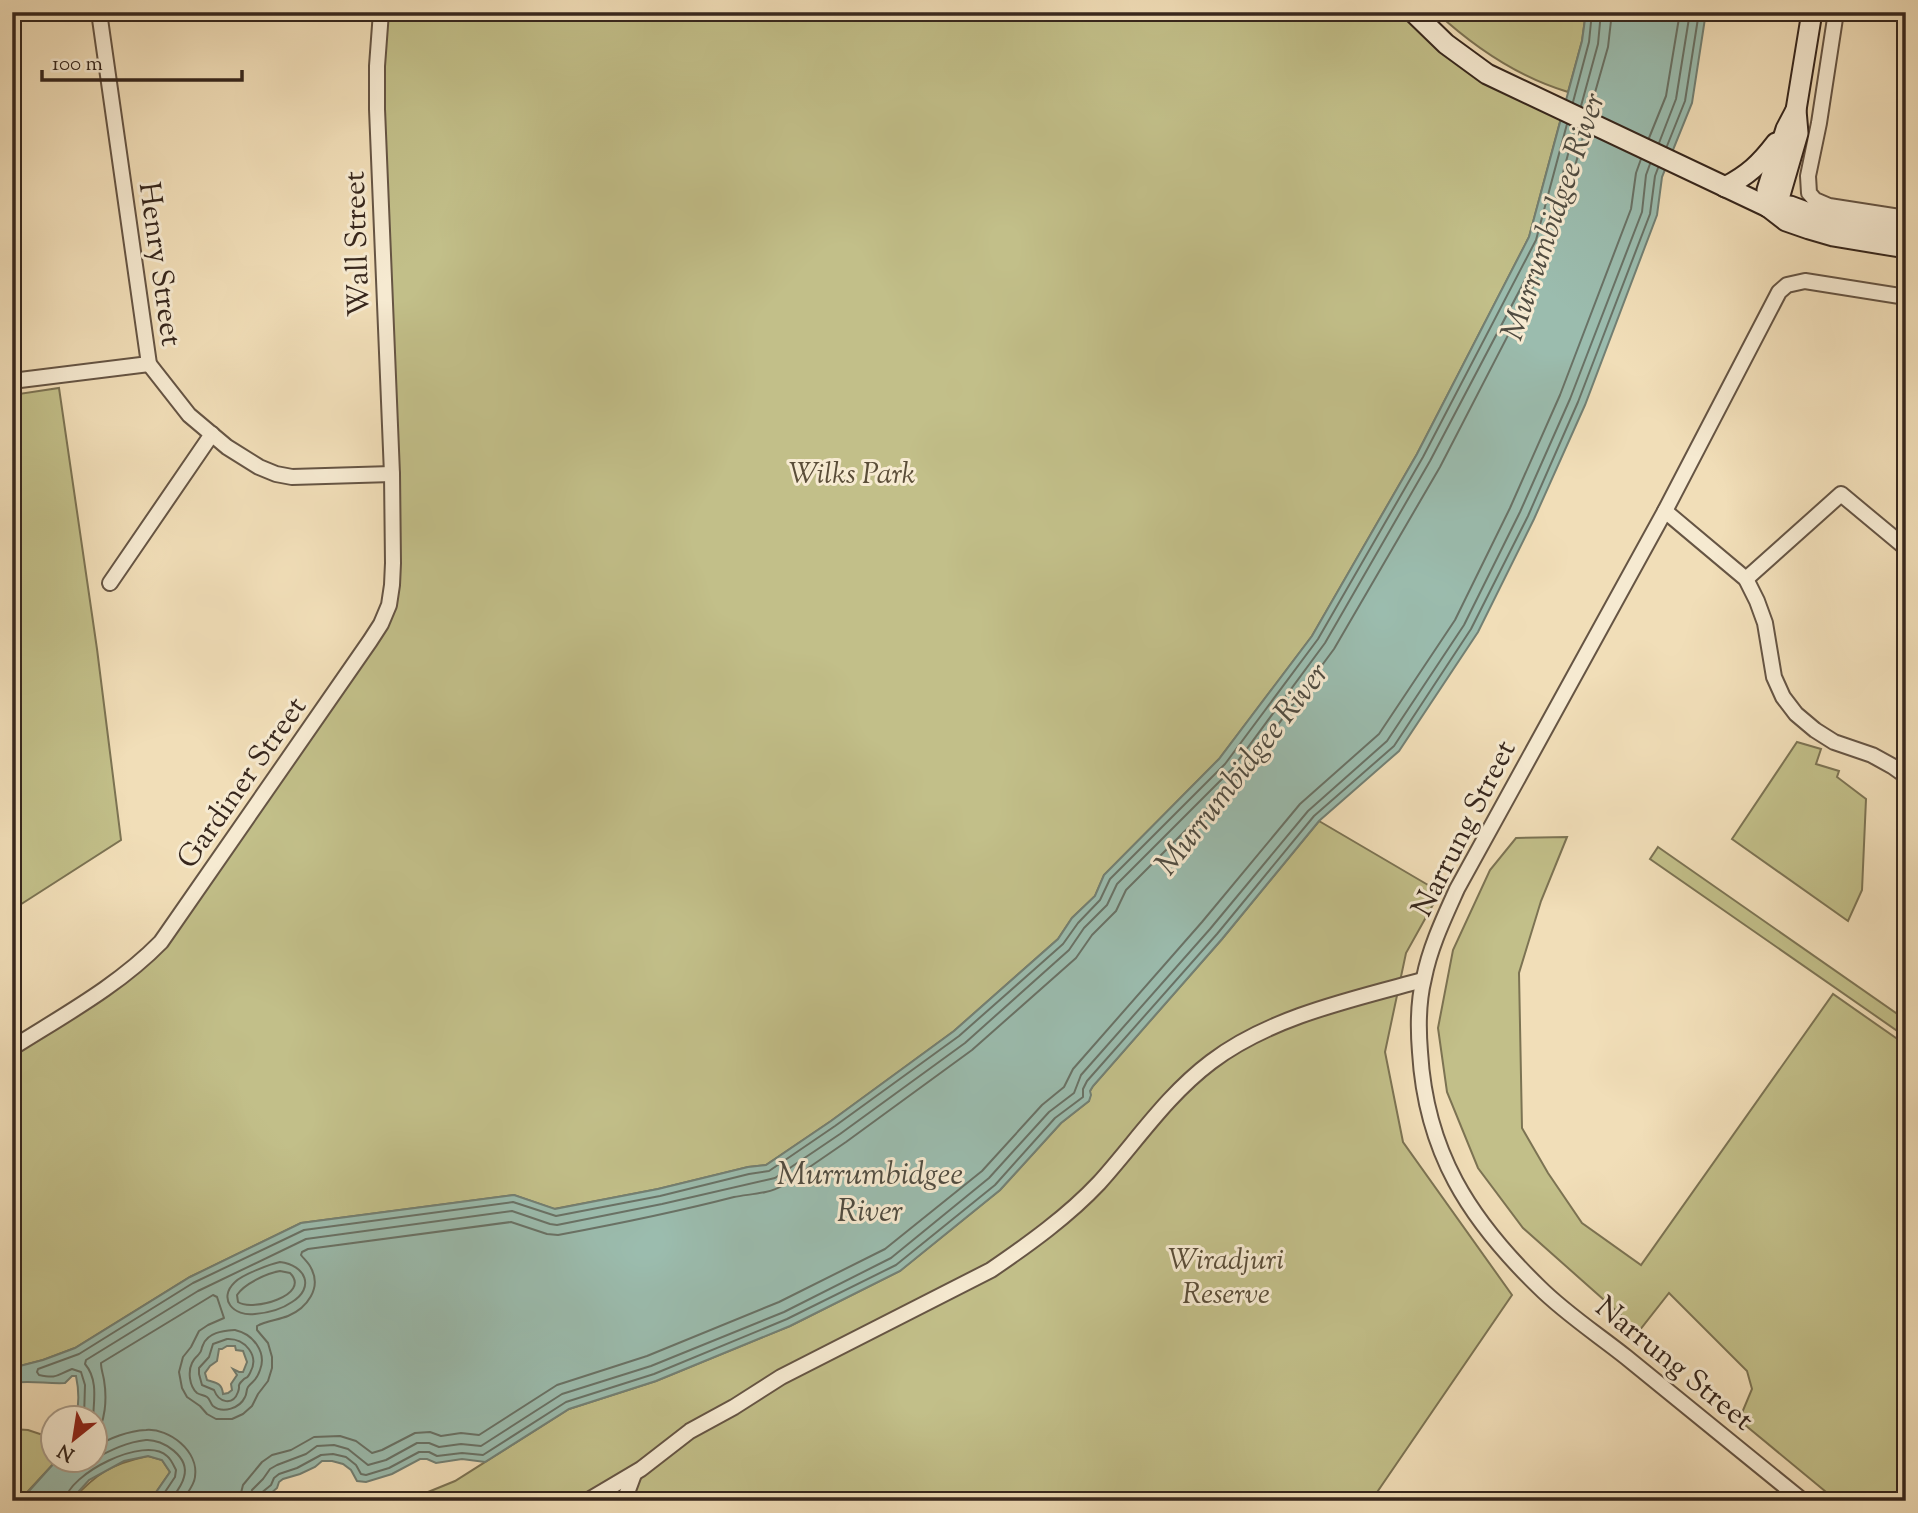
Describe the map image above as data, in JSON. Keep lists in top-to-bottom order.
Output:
{
  "streets": {
    "street": [
      "Wall Street",
      "Henry Street",
      "Gardiner Street",
      "Narrung Street"
    ]
  },
  "crossings": [
    ["Wall Street", "Henry Street"],
    ["Wall Street", "Gardiner Street"],
    ["Henry Street", "Gardiner Street"]
  ],
  "water": ["Murrumbidgee River"],
  "parks": ["Wilks Park", "Wiradjuri Reserve"],
  "scale_bar": "100 m",
  "north": "bottom left"
}
